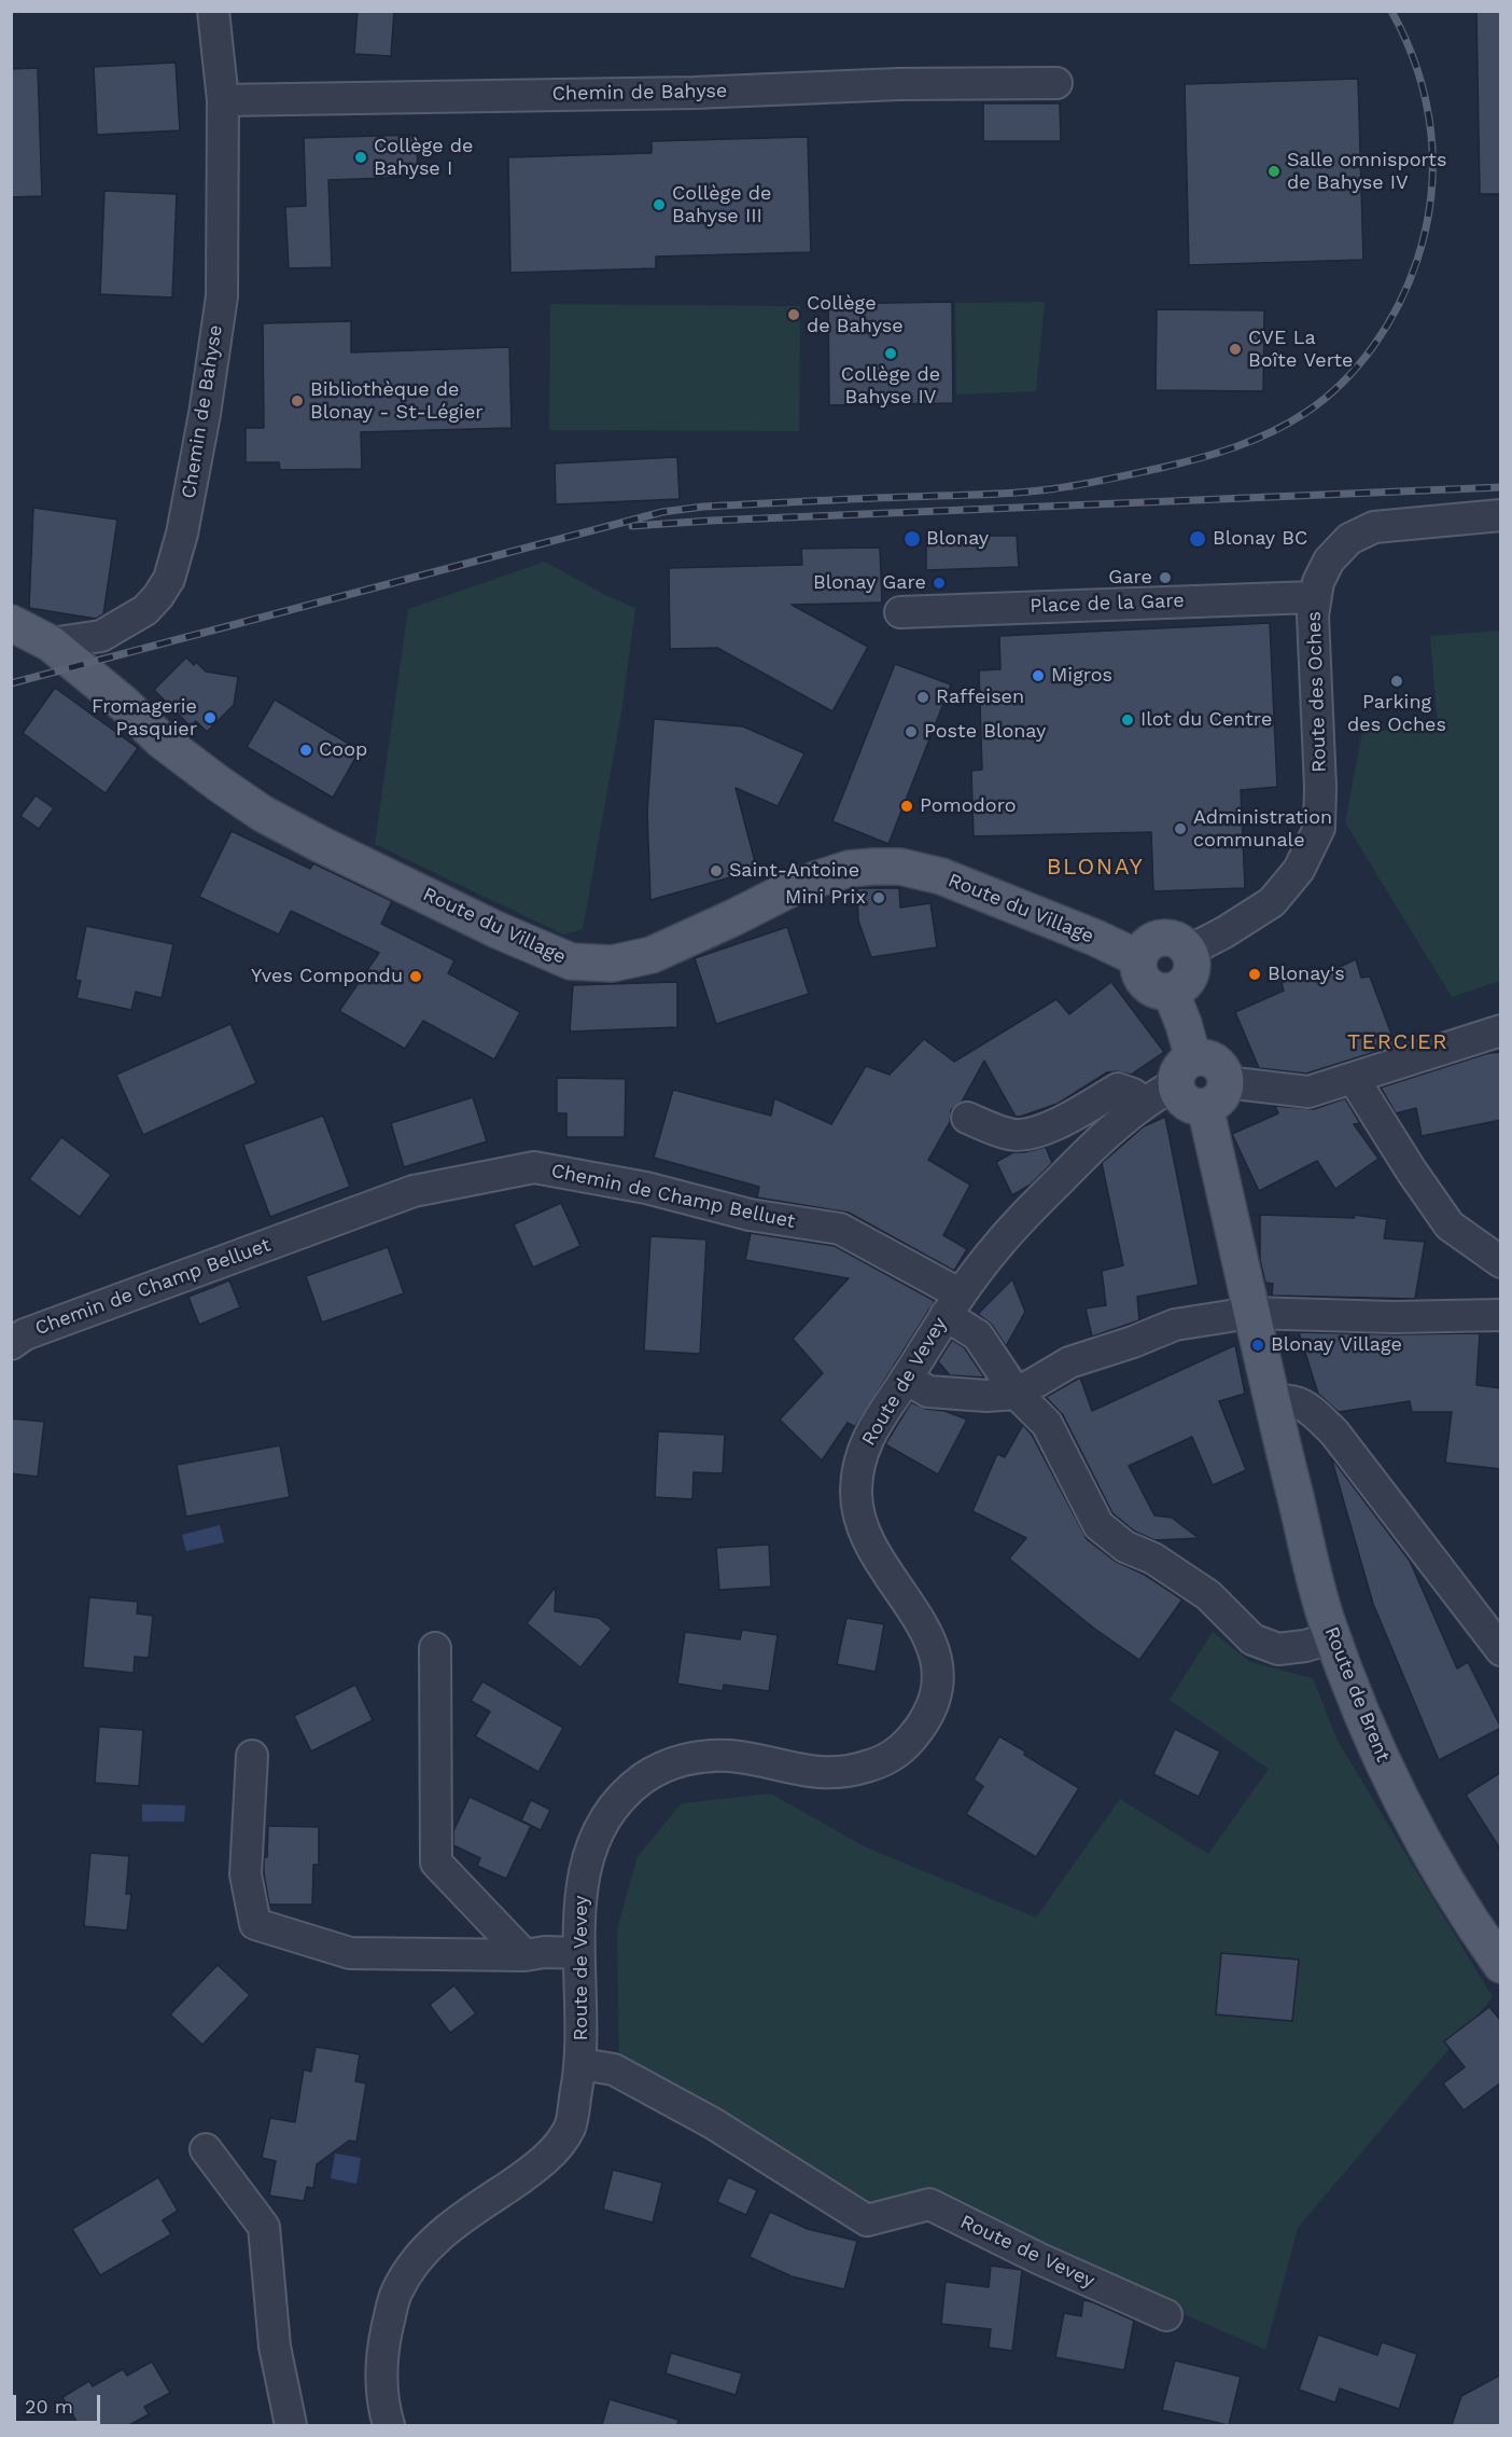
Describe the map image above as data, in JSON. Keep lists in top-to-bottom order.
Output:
{
  "streets": {
    "main road": ["Route du Village", "Route de Brent"],
    "street": [
      "Chemin de Bahyse",
      "Place de la Gare",
      "Route des Oches",
      "Chemin de Champ Belluet",
      "Route de Vevey"
    ]
  },
  "crossings": [
    ["Chemin de Bahyse", "Route du Village"],
    ["Place de la Gare", "Route des Oches"],
    ["Route des Oches", "Route du Village"],
    ["Chemin de Champ Belluet", "Route de Vevey"],
    ["Chemin de Champ Belluet", "Route de Brent"],
    ["Route de Vevey", "Route de Brent"]
  ],
  "districts": ["BLONAY", "TERCIER"],
  "places": [
    "Collège de Bahyse I",
    "Salle omnisports de Bahyse IV",
    "Collège de Bahyse III",
    "Collège de Bahyse",
    "CVE La Boîte Verte",
    "Collège de Bahyse IV",
    "Bibliothèque de Blonay - St-Légier",
    "Blonay",
    "Blonay BC",
    "Gare",
    "Blonay Gare",
    "Migros",
    "Parking des Oches",
    "Raffeisen",
    "Fromagerie Pasquier",
    "Ilot du Centre",
    "Poste Blonay",
    "Coop",
    "Pomodoro",
    "Administration communale",
    "Saint-Antoine",
    "Mini Prix",
    "Blonay's",
    "Yves Compondu",
    "Blonay Village"
  ],
  "scale_bar": "20 m"
}
